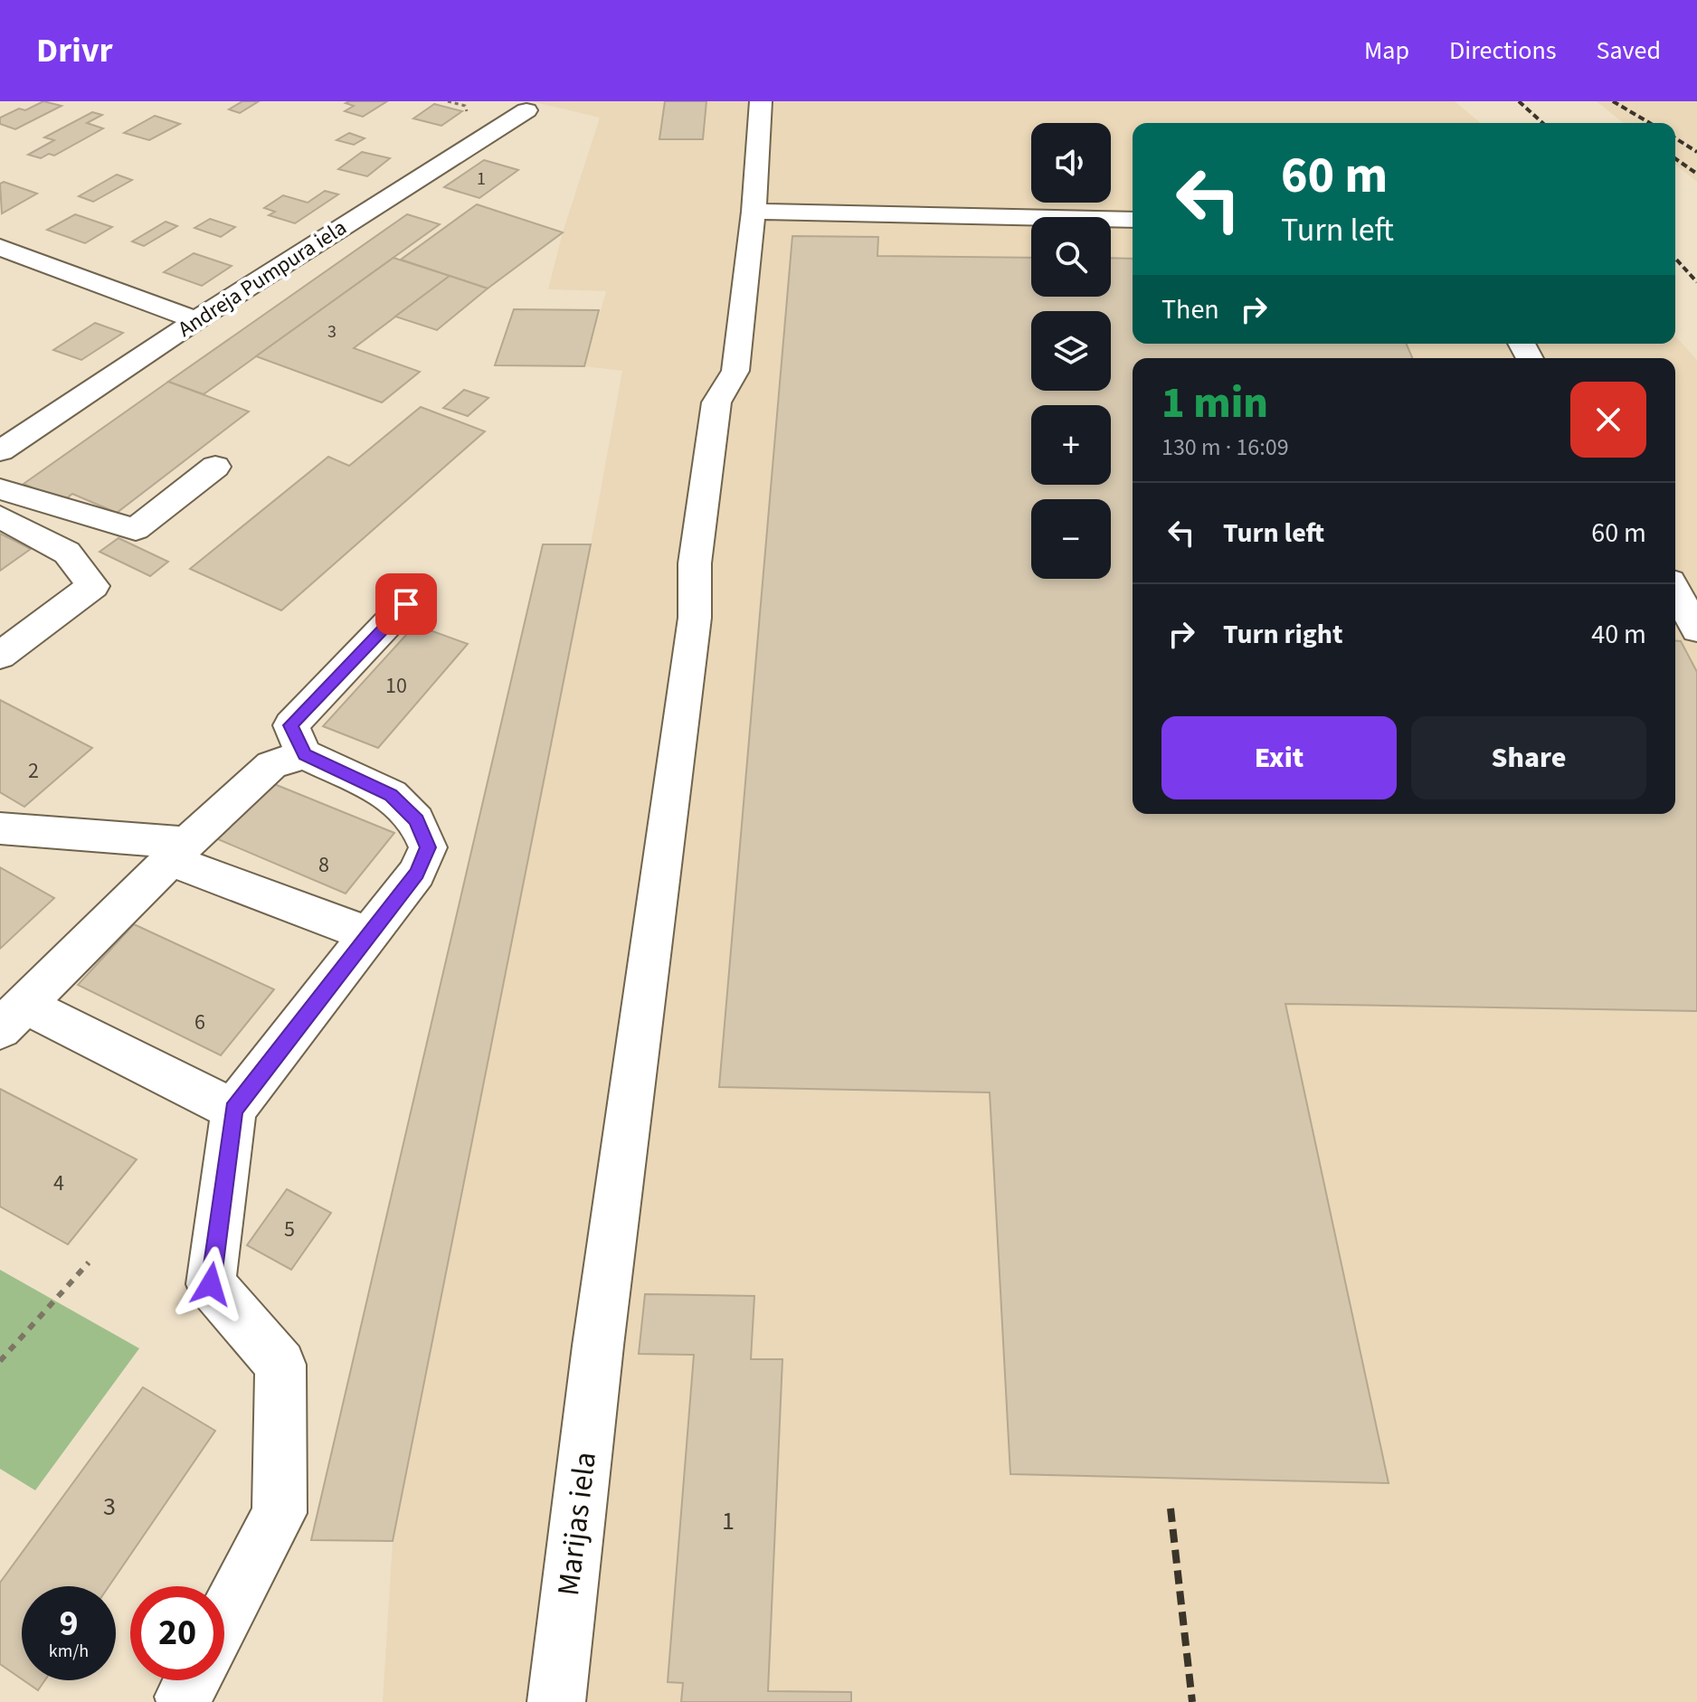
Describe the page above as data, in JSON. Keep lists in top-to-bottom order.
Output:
{
  "streets": {
    "street": ["Andreja Pumpura iela", "Marijas iela"]
  },
  "house_numbers": [
    "1",
    "3",
    "10",
    "2",
    "8",
    "6",
    "4",
    "5",
    "3",
    "1"
  ],
  "page": {
    "header": "Drivr",
    "nav": ["Map", "Directions", "Saved"],
    "map_buttons": ["+", "−"],
    "turn": ["60 m", "Turn left"],
    "then": "Then",
    "heading": ["1 min", "130 m · 16:09"],
    "list": [
      {
        "name": "Turn left",
        "value": "60 m"
      },
      {
        "name": "Turn right",
        "value": "40 m"
      }
    ],
    "buttons": ["Exit", "Share"],
    "speed": "9 km/h",
    "limit": "20"
  }
}
